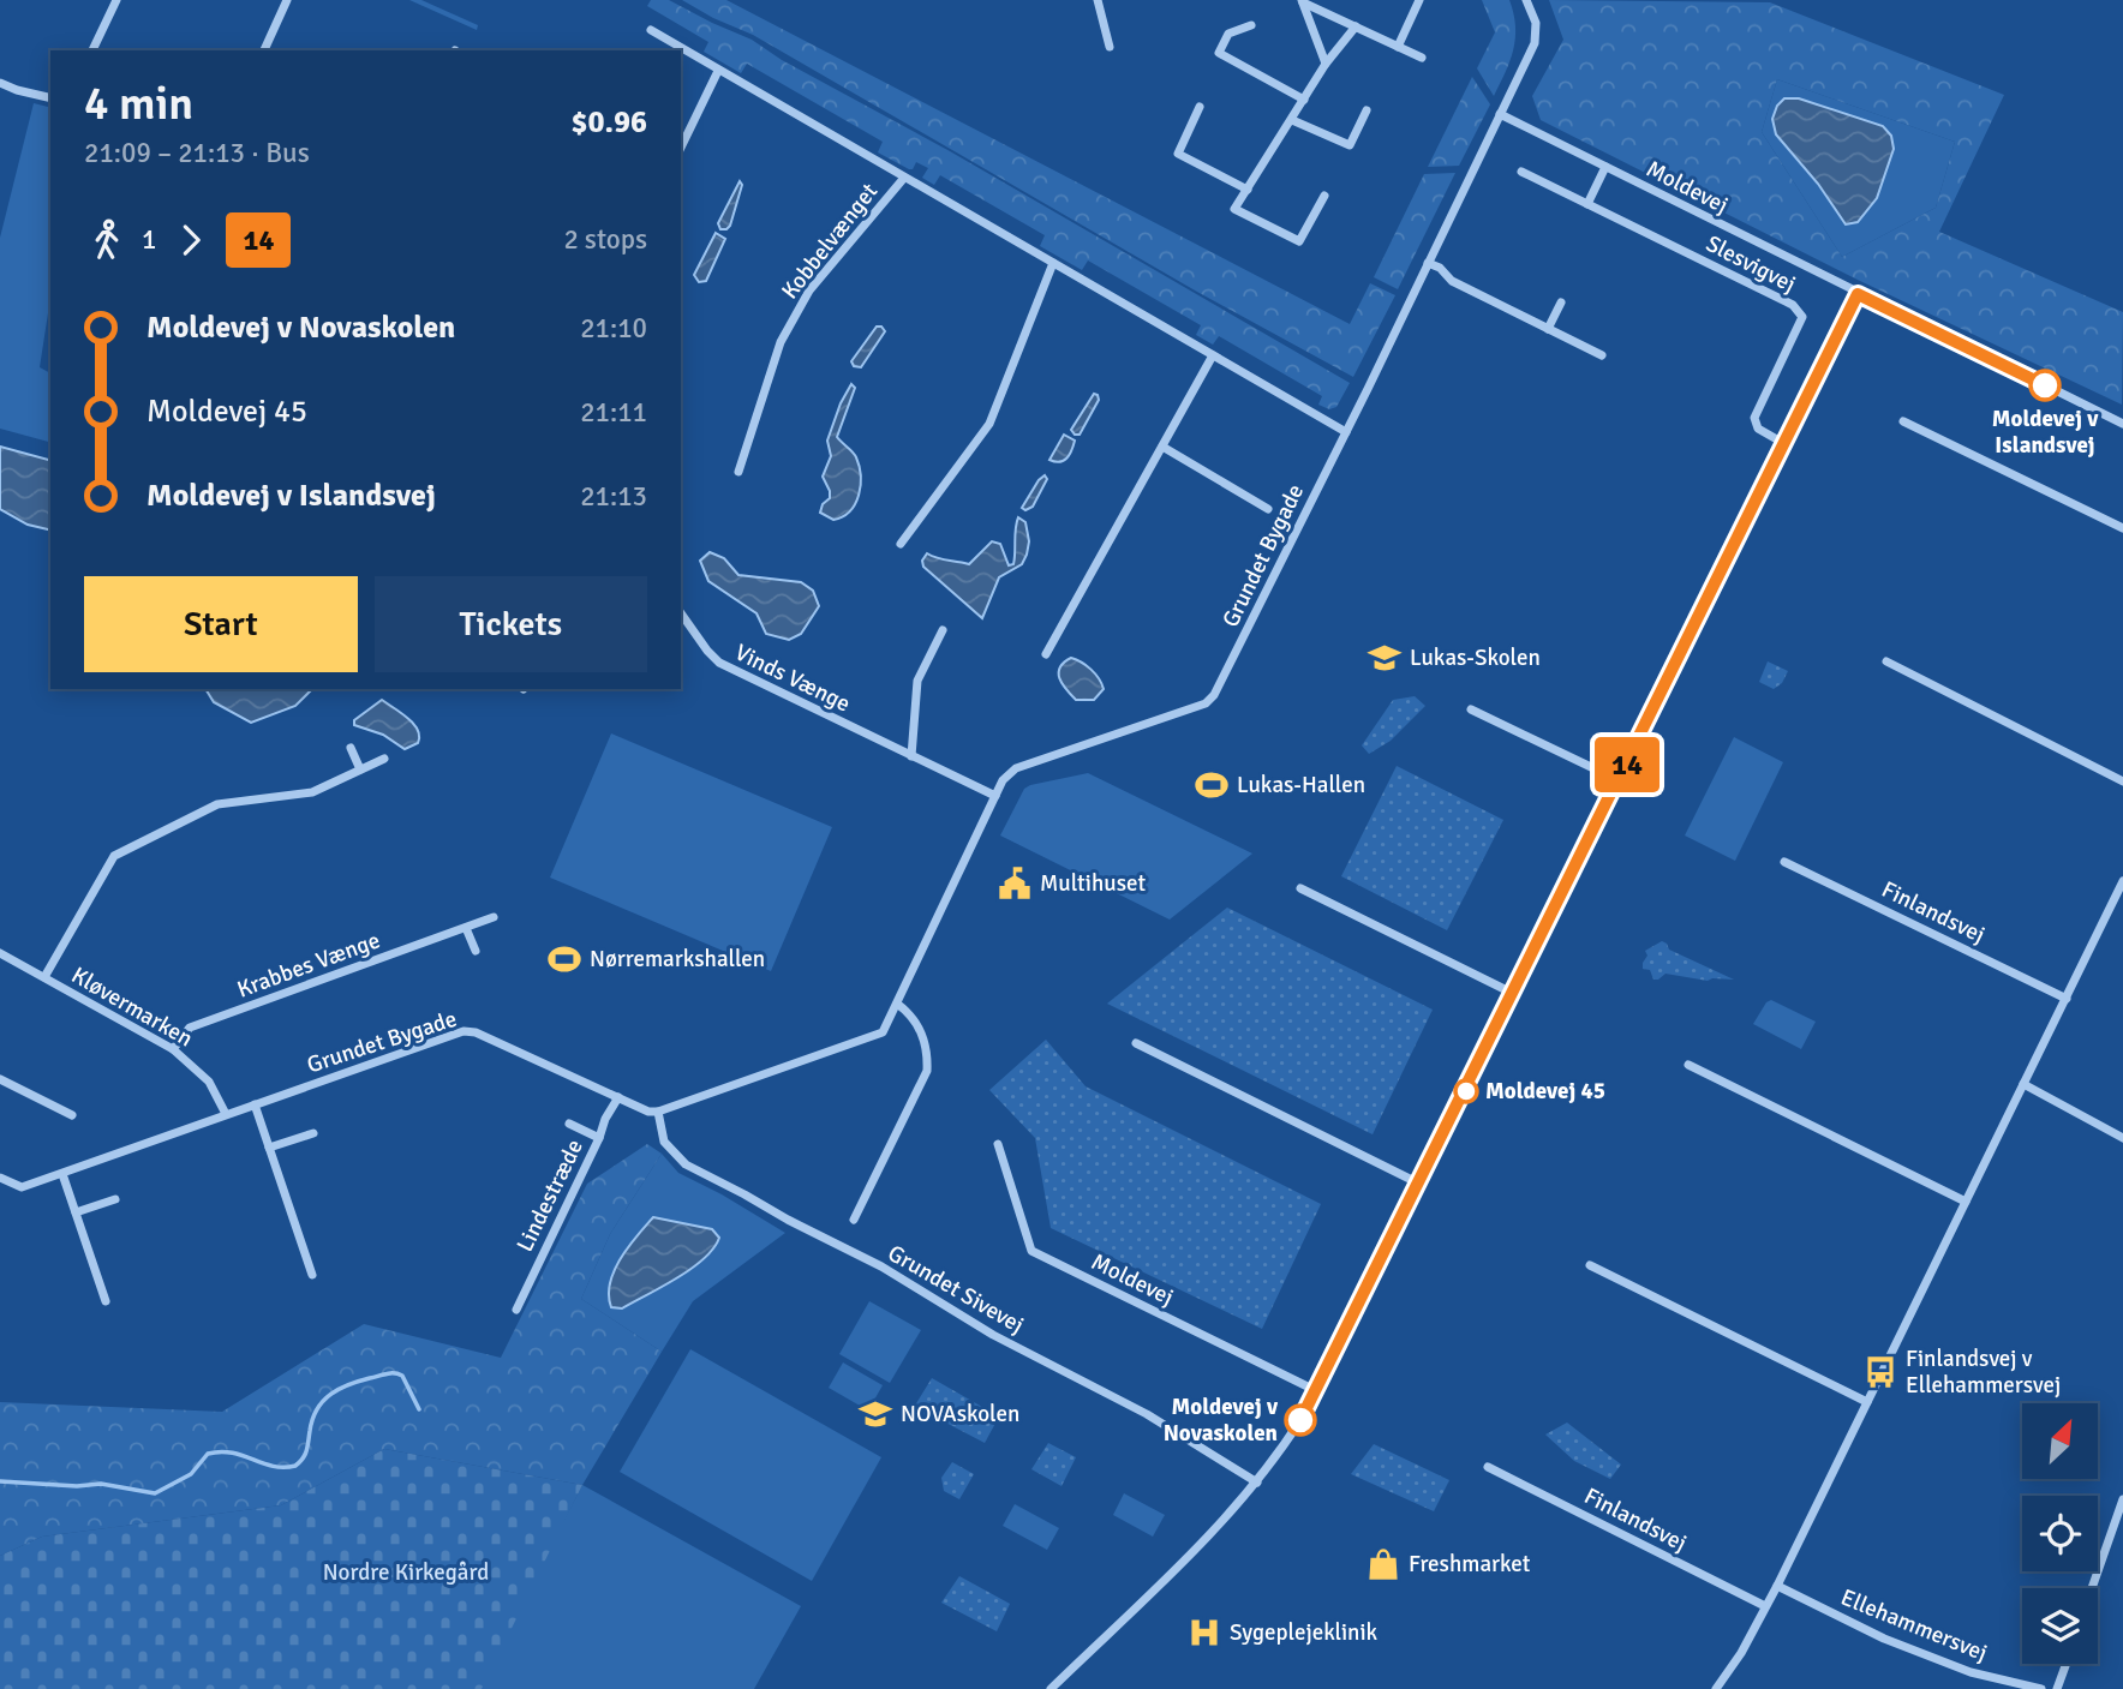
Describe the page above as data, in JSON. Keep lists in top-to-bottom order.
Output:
{
  "streets": {
    "street": [
      "Moldevej",
      "Kobbelvænget",
      "Slesvigvej",
      "Grundet Bygade",
      "Vinds Vænge",
      "Finlandsvej",
      "Krabbes Vænge",
      "Kløvermarken",
      "Lindestræde",
      "Grundet Sivevej",
      "Ellehammersvej"
    ]
  },
  "crossings": [
    ["Moldevej", "Grundet Bygade"],
    ["Kobbelvænget", "Grundet Bygade"],
    ["Grundet Bygade", "Vinds Vænge"],
    ["Grundet Bygade", "Kløvermarken"],
    ["Grundet Bygade", "Lindestræde"],
    ["Grundet Bygade", "Grundet Sivevej"],
    ["Krabbes Vænge", "Kløvermarken"]
  ],
  "parks": ["Nordre Kirkegård"],
  "places": {
    "other": ["Moldevej v Islandsvej", "Moldevej 45", "Moldevej v Novaskolen"],
    "school or university": ["Lukas-Skolen", "NOVAskolen"],
    "sports": ["Lukas-Hallen", "Nørremarkshallen"],
    "public building": ["Multihuset"],
    "bus stop": ["Finlandsvej v Ellehammersvej"],
    "shop": ["Freshmarket"],
    "hospital": ["Sygeplejeklinik"]
  },
  "lines": ["bus line 14"],
  "north": "top right",
  "page": {
    "on_map": "14",
    "heading": ["4 min", "21:09 – 21:13 · Bus", "$0.96"],
    "legs": ["1", "14", "2 stops"],
    "list": [
      {
        "name": "Moldevej v Novaskolen",
        "value": "21:10"
      },
      {
        "name": "Moldevej 45",
        "value": "21:11"
      },
      {
        "name": "Moldevej v Islandsvej",
        "value": "21:13"
      }
    ],
    "buttons": ["Start", "Tickets"]
  }
}
